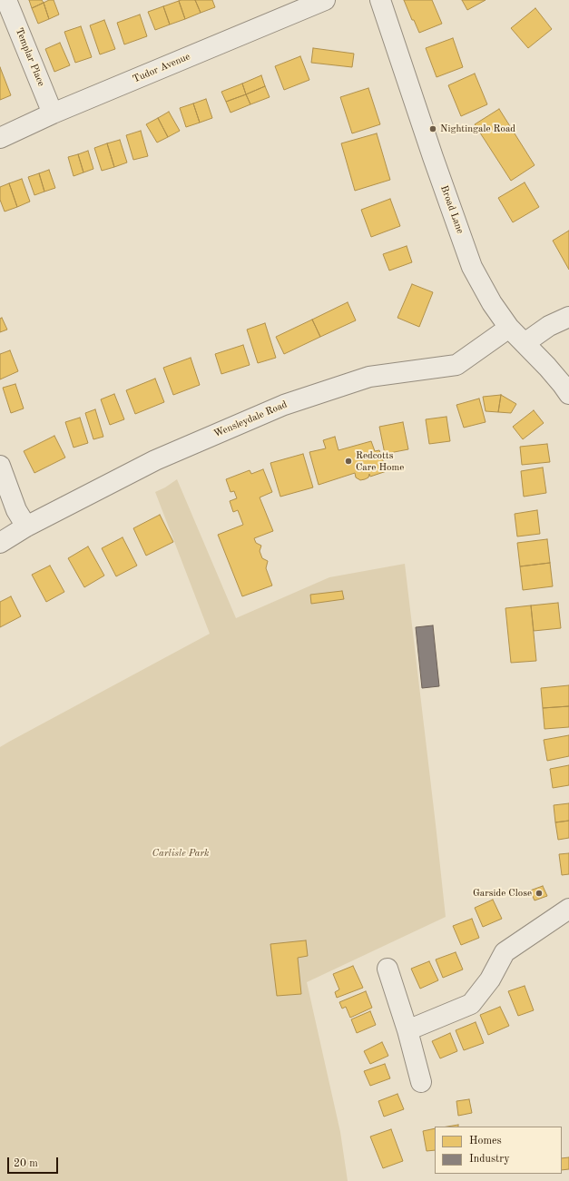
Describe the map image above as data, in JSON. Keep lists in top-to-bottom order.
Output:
{
  "streets": {
    "street": [
      "Templar Place",
      "Tudor Avenue",
      "Broad Lane",
      "Wensleydale Road"
    ]
  },
  "crossings": [
    ["Templar Place", "Tudor Avenue"],
    ["Broad Lane", "Wensleydale Road"]
  ],
  "parks": ["Carlisle Park"],
  "places": ["Nightingale Road", "Redcotts Care Home", "Garside Close"],
  "legend": ["Homes", "Industry"],
  "scale_bar": "20 m"
}
